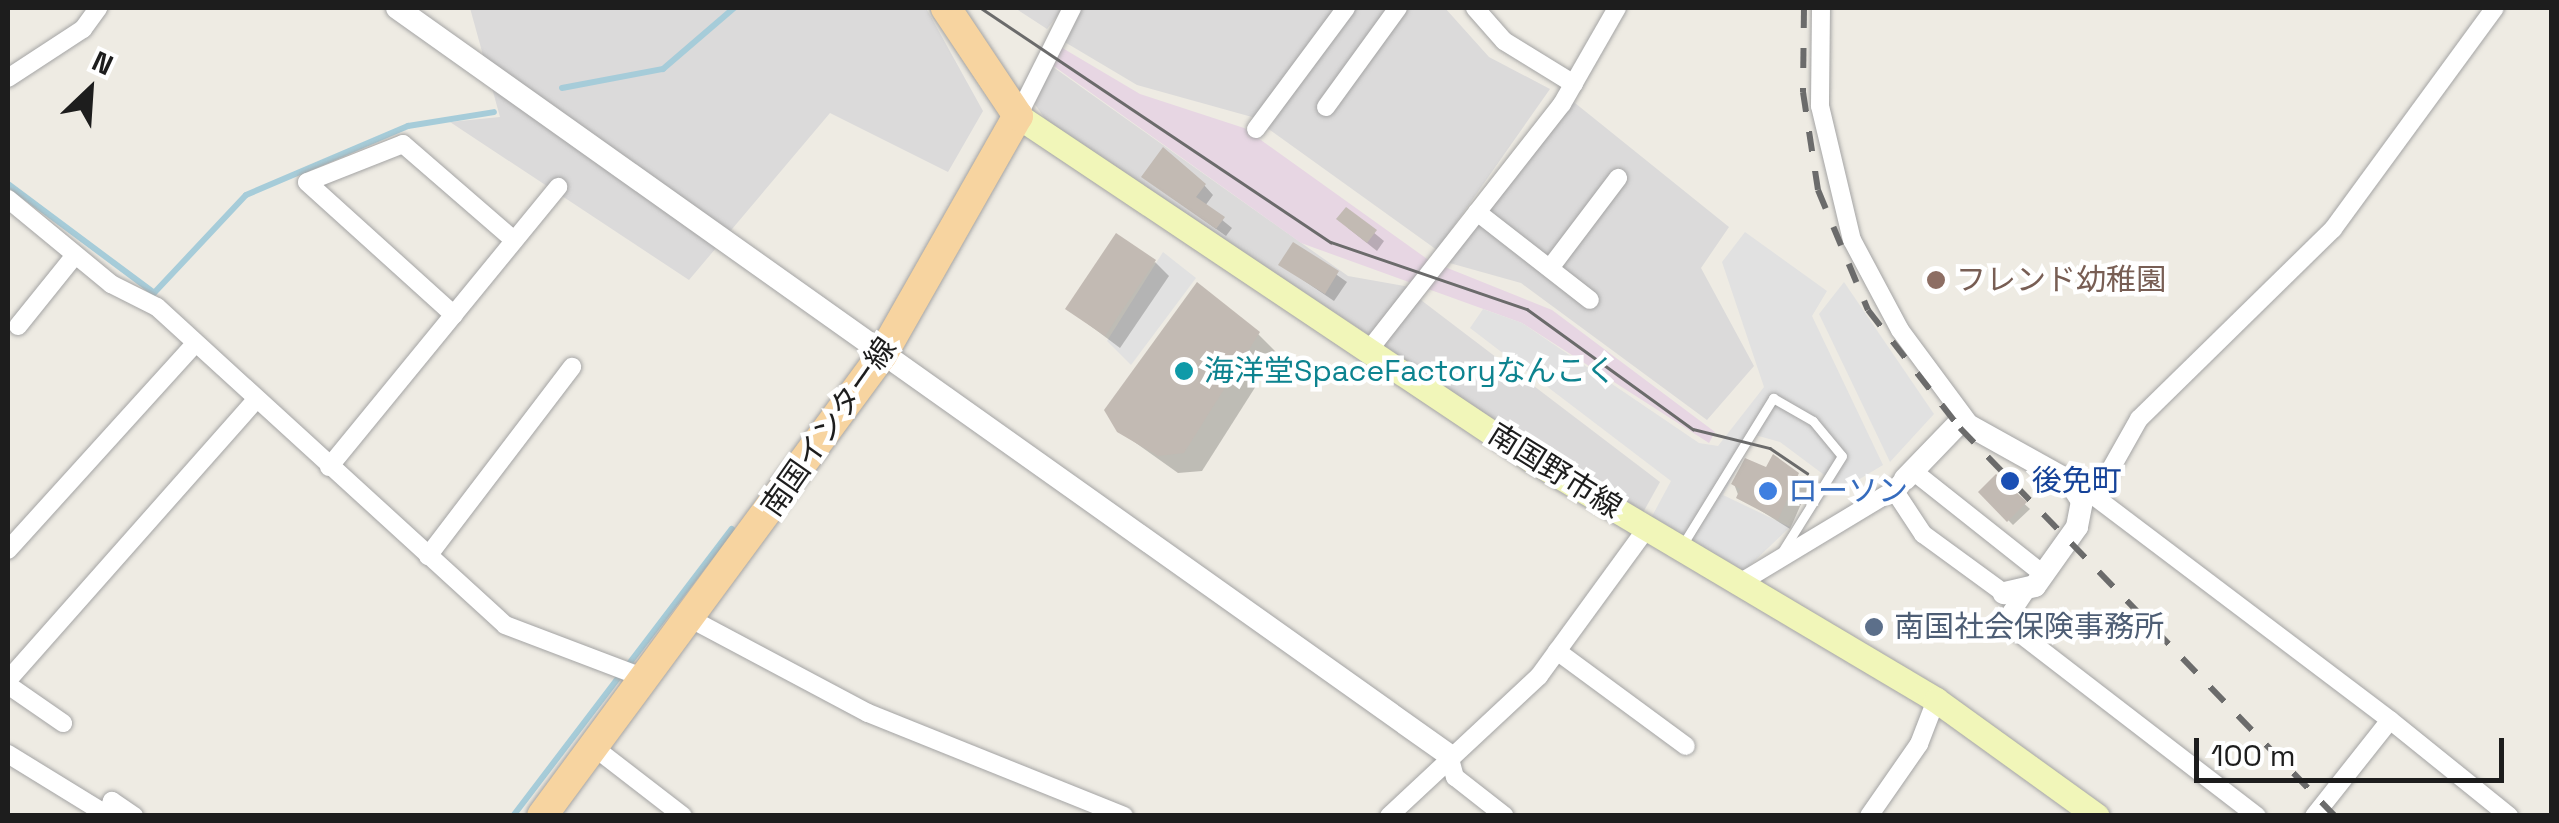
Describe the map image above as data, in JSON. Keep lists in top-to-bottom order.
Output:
{
  "streets": {
    "main road": ["南国インター線", "南国野市線"]
  },
  "crossings": [
    ["南国インター線", "南国野市線"]
  ],
  "places": [
    "フレンド幼稚園",
    "海洋堂SpaceFactoryなんこく",
    "後免町",
    "ローソン",
    "南国社会保険事務所"
  ],
  "scale_bar": "100 m",
  "north": "top right"
}
